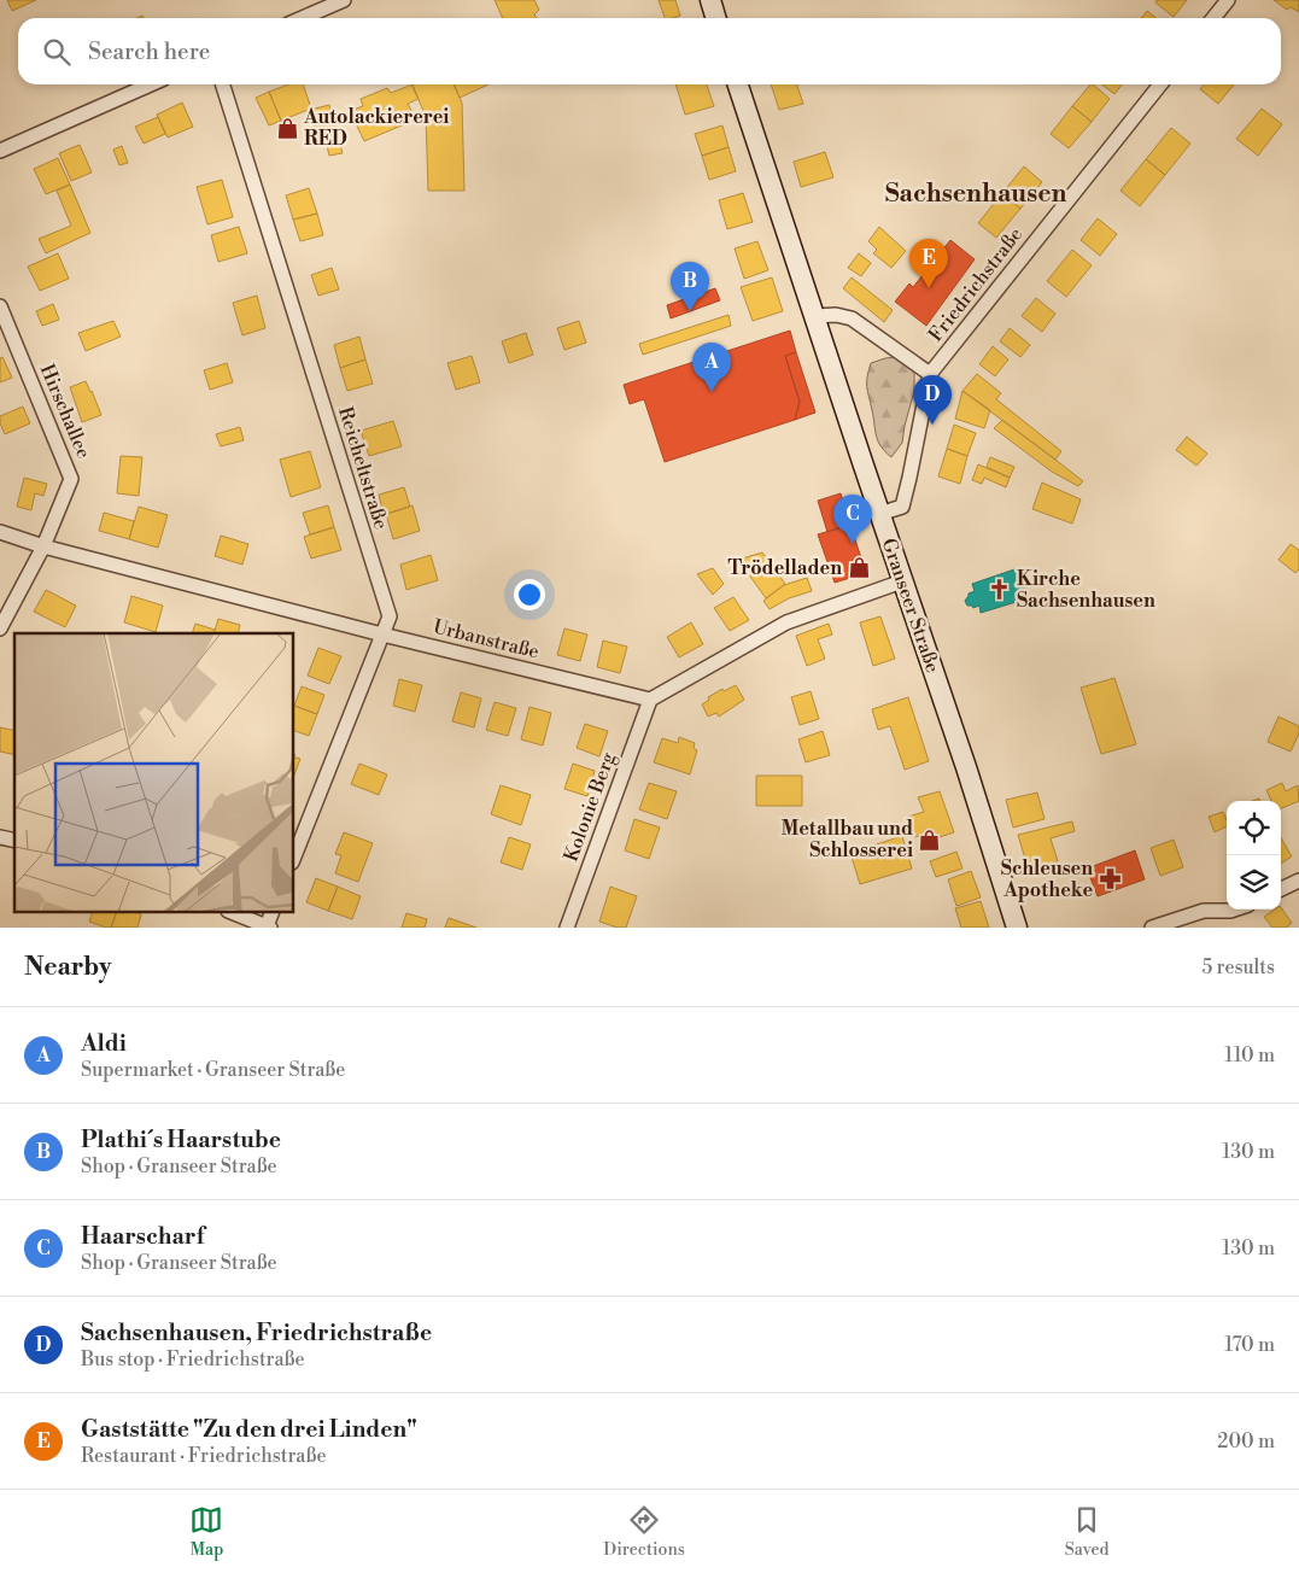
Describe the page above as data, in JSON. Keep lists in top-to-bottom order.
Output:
{
  "streets": {
    "main road": ["Granseer Straße"],
    "street": [
      "Friedrichstraße",
      "Hirschallee",
      "Reicheltstraße",
      "Urbanstraße",
      "Kolonie Berg"
    ]
  },
  "crossings": [
    ["Friedrichstraße", "Granseer Straße"],
    ["Hirschallee", "Urbanstraße"],
    ["Reicheltstraße", "Urbanstraße"],
    ["Urbanstraße", "Kolonie Berg"]
  ],
  "districts": ["Sachsenhausen"],
  "places": {
    "shop": ["Autolackiererei RED", "Trödelladen", "Metallbau und Schlosserei"],
    "church": ["Kirche Sachsenhausen"],
    "pharmacy": ["Schleusen Apotheke"]
  },
  "page": {
    "search": "Search here",
    "pins": [
      "E",
      "B",
      "A",
      "D",
      "C"
    ],
    "heading": ["Nearby", "5 results"],
    "list": [
      {
        "mark": "A",
        "name": "Aldi",
        "note": "Supermarket · Granseer Straße",
        "value": "110 m"
      },
      {
        "mark": "B",
        "name": "Plathi´s Haarstube",
        "note": "Shop · Granseer Straße",
        "value": "130 m"
      },
      {
        "mark": "C",
        "name": "Haarscharf",
        "note": "Shop · Granseer Straße",
        "value": "130 m"
      },
      {
        "mark": "D",
        "name": "Sachsenhausen, Friedrichstraße",
        "note": "Bus stop · Friedrichstraße",
        "value": "170 m"
      },
      {
        "mark": "E",
        "name": "Gaststätte \"Zu den drei Linden\"",
        "note": "Restaurant · Friedrichstraße",
        "value": "200 m"
      }
    ],
    "nav": ["Map", "Directions", "Saved"]
  }
}
